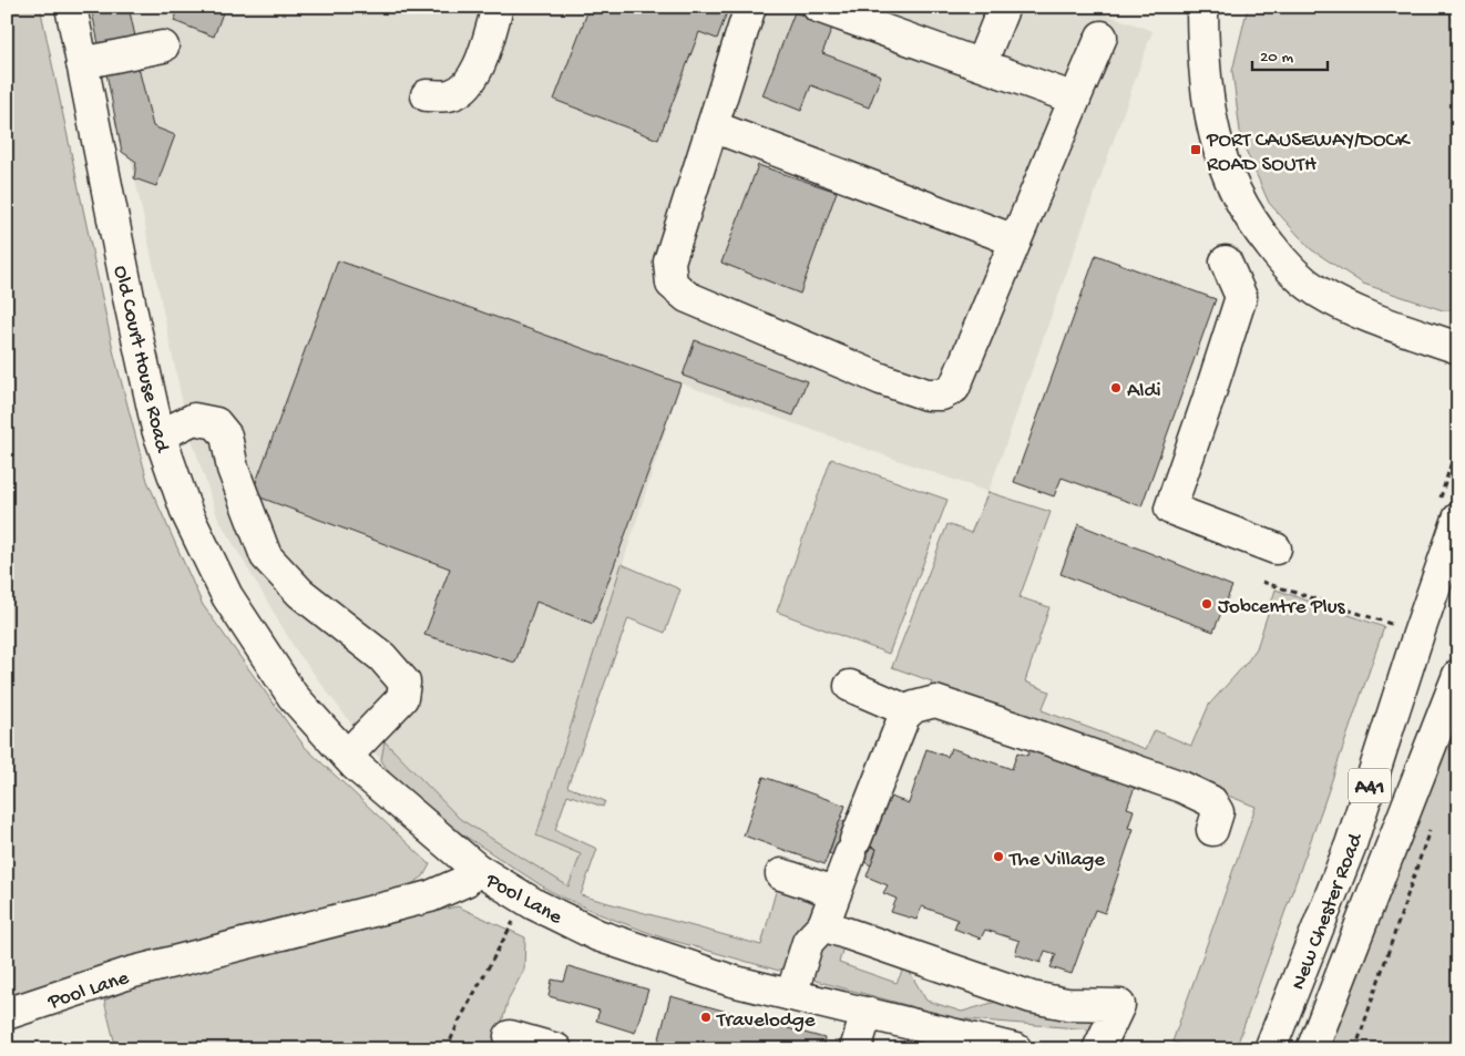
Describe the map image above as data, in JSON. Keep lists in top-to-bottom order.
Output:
{
  "streets": {
    "main road": [
      "Old Court House Road",
      "A41",
      "Pool Lane",
      "New Chester Road"
    ]
  },
  "crossings": [
    ["Old Court House Road", "Pool Lane"]
  ],
  "places": {
    "transit": ["PORT CAUSEWAY/DOCK ROAD SOUTH"],
    "other": [
      "Aldi",
      "Jobcentre Plus",
      "The Village",
      "Travelodge"
    ]
  },
  "scale_bar": "20 m"
}
